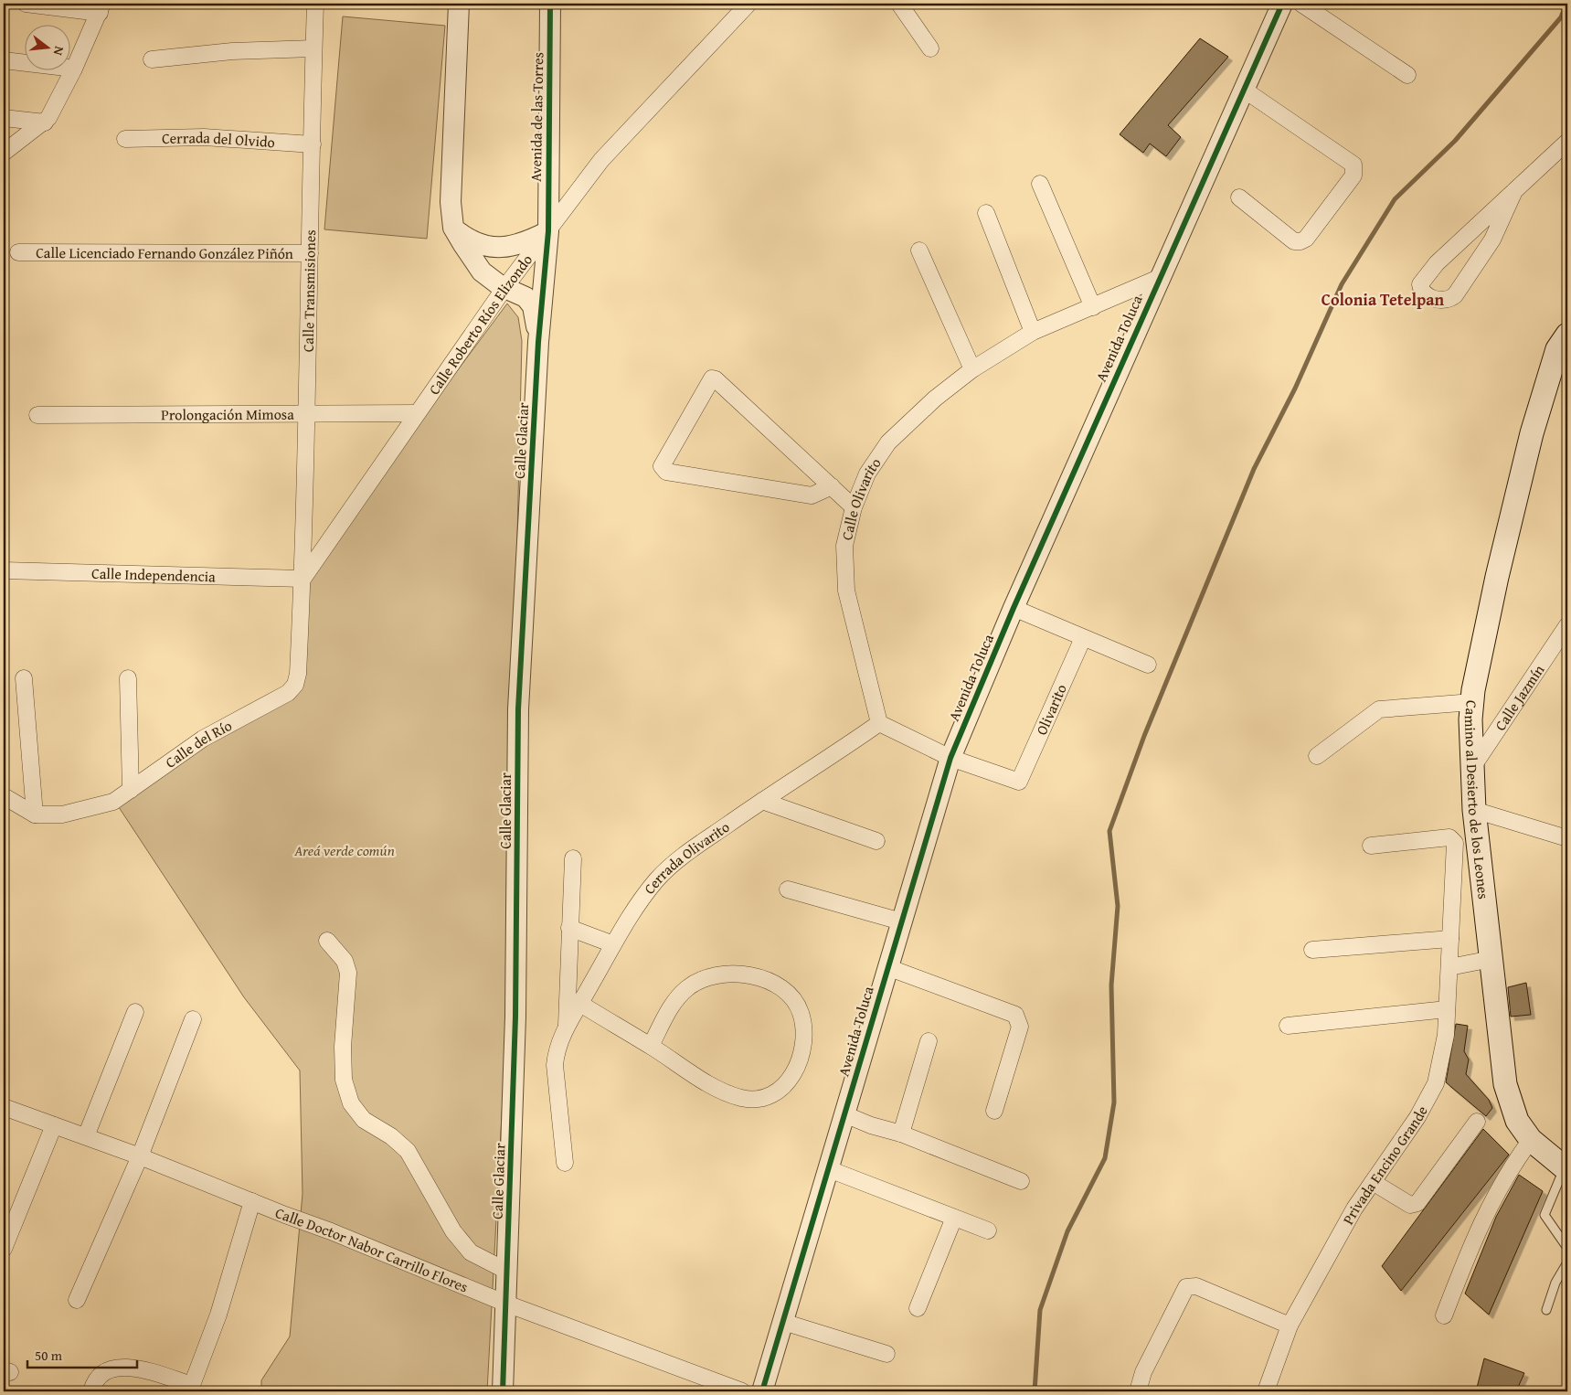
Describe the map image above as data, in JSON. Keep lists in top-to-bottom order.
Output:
{
  "streets": {
    "main road": ["Camino al Desierto de los Leones"],
    "street": [
      "Avenida de las Torres",
      "Cerrada del Olvido",
      "Calle Licenciado Fernando González Piñón",
      "Calle Transmisiones",
      "Calle Roberto Ríos Elizondo",
      "Avenida Toluca",
      "Prolongación Mimosa",
      "Calle Glaciar",
      "Calle Olivarito",
      "Calle Independencia",
      "Calle Jazmín",
      "Olivarito",
      "Calle del Río",
      "Cerrada Olivarito",
      "Privada Encino Grande",
      "Calle Doctor Nabor Carrillo Flores"
    ]
  },
  "crossings": [
    ["Avenida de las Torres", "Calle Roberto Ríos Elizondo"],
    ["Avenida de las Torres", "Calle Glaciar"],
    ["Cerrada del Olvido", "Calle Transmisiones"],
    ["Calle Licenciado Fernando González Piñón", "Calle Transmisiones"],
    ["Calle Transmisiones", "Calle Roberto Ríos Elizondo"],
    ["Calle Transmisiones", "Prolongación Mimosa"],
    ["Calle Transmisiones", "Calle Independencia"],
    ["Calle Transmisiones", "Calle del Río"],
    ["Calle Roberto Ríos Elizondo", "Prolongación Mimosa"],
    ["Calle Roberto Ríos Elizondo", "Calle Glaciar"],
    ["Calle Roberto Ríos Elizondo", "Calle Independencia"],
    ["Calle Roberto Ríos Elizondo", "Calle del Río"],
    ["Avenida Toluca", "Calle Olivarito"],
    ["Avenida Toluca", "Olivarito"],
    ["Calle Glaciar", "Calle Doctor Nabor Carrillo Flores"],
    ["Calle Olivarito", "Cerrada Olivarito"],
    ["Calle Independencia", "Calle del Río"],
    ["Calle Jazmín", "Camino al Desierto de los Leones"]
  ],
  "districts": ["Colonia Tetelpan"],
  "parks": ["Areá verde común"],
  "scale_bar": "50 m",
  "north": "right"
}
